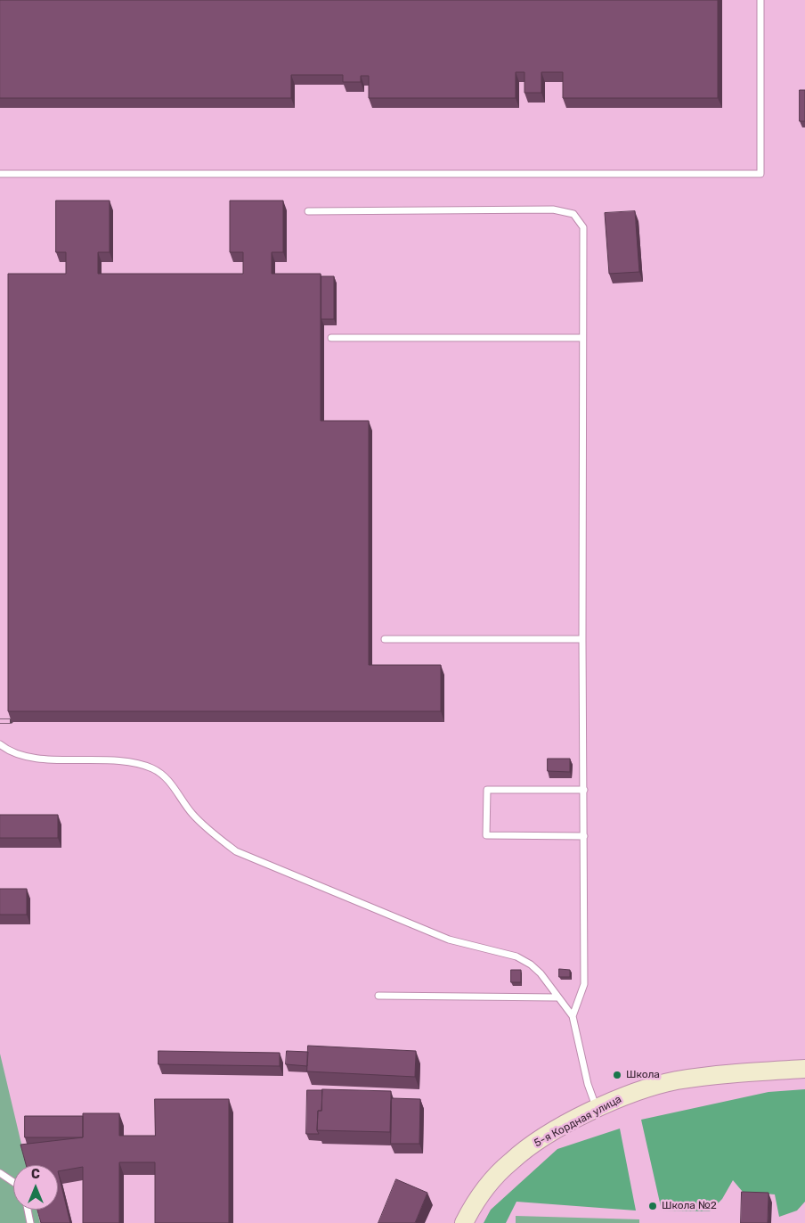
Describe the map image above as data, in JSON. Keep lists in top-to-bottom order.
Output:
{
  "streets": {
    "main road": ["5-я Кордная улица"]
  },
  "places": ["Школа", "Школа №2"],
  "north": "top"
}
